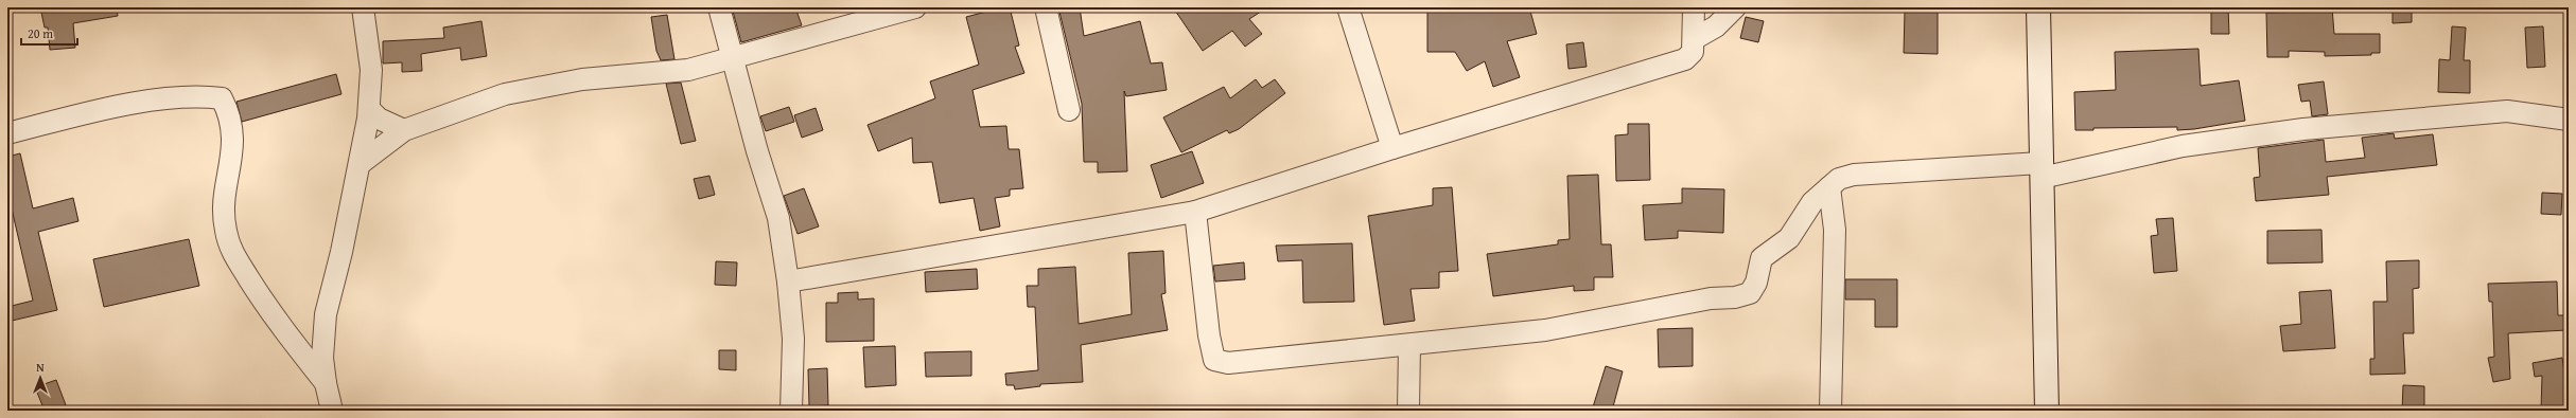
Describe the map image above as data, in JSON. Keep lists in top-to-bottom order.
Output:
{
  "scale_bar": "20 m",
  "north": "top"
}
